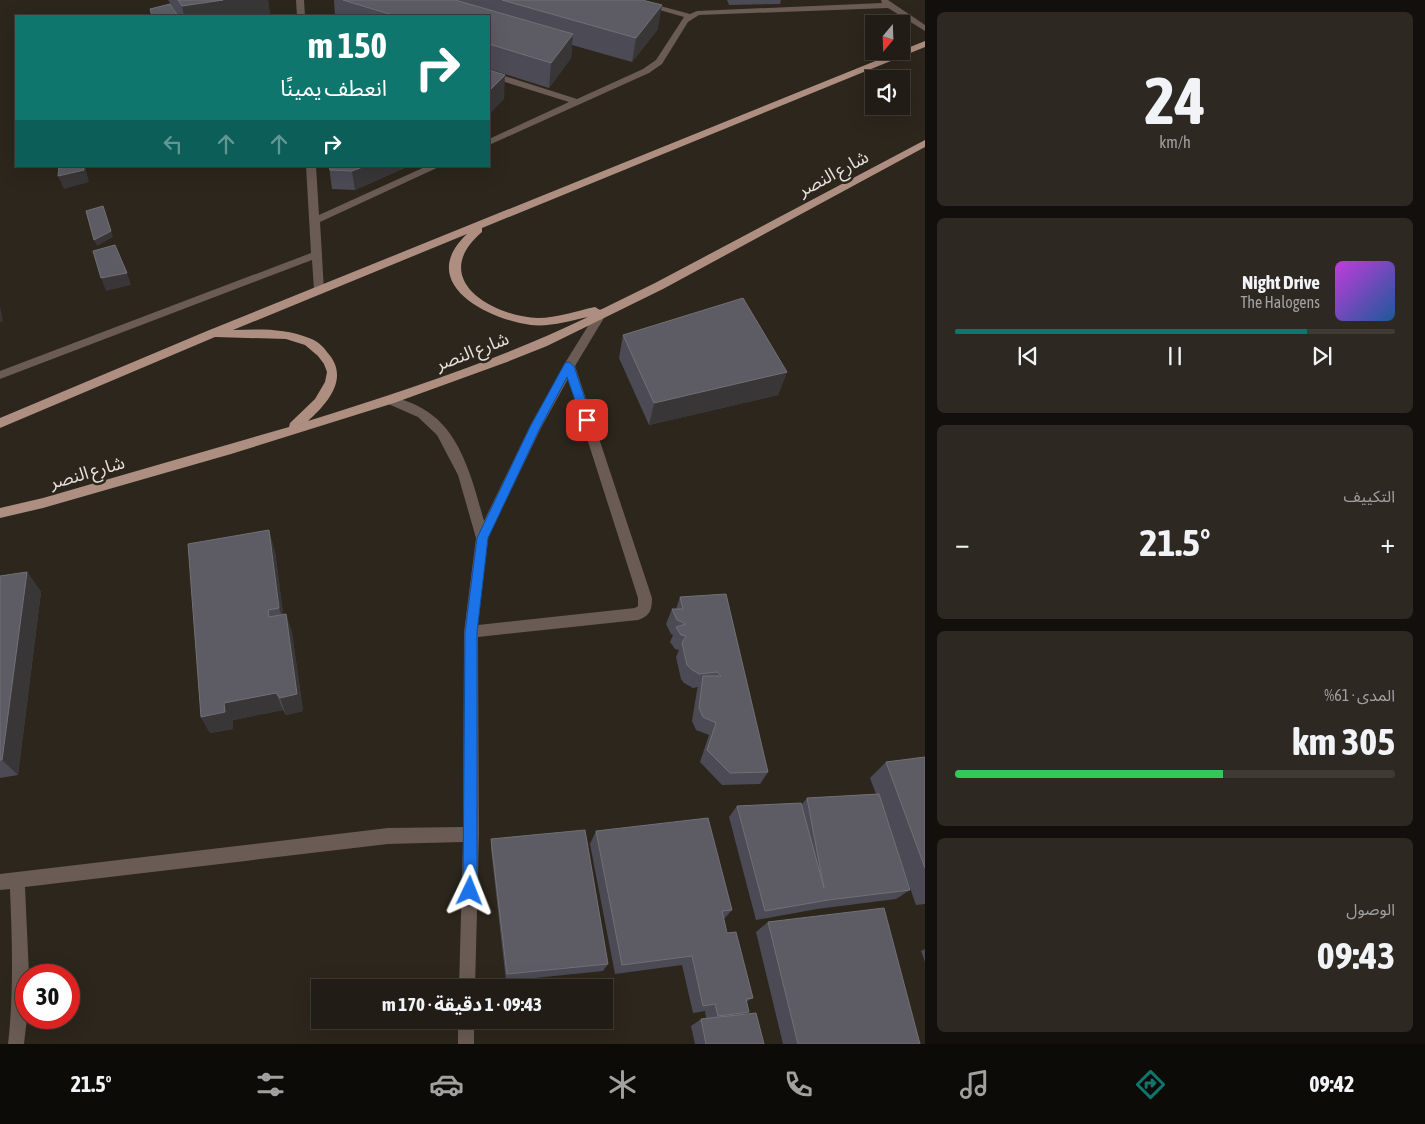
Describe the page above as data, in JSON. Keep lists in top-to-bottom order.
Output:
{
  "streets": {
    "main road": ["شارع النصر"]
  },
  "north": "bottom",
  "page": {
    "tile": [
      ["24", "km/h"],
      "التكييف",
      ["المدى · 61%", "305 km"],
      ["الوصول", "09:43"]
    ],
    "turn": ["150 m", "انعطف يمينًا"],
    "song": ["Night Drive", "The Halogens"],
    "heat": ["−", "21.5°", "+"],
    "limit": "30",
    "trip": "09:43 · 1 دقيقة · 170 m",
    "tabs": ["09:42", "21.5°"]
  }
}
